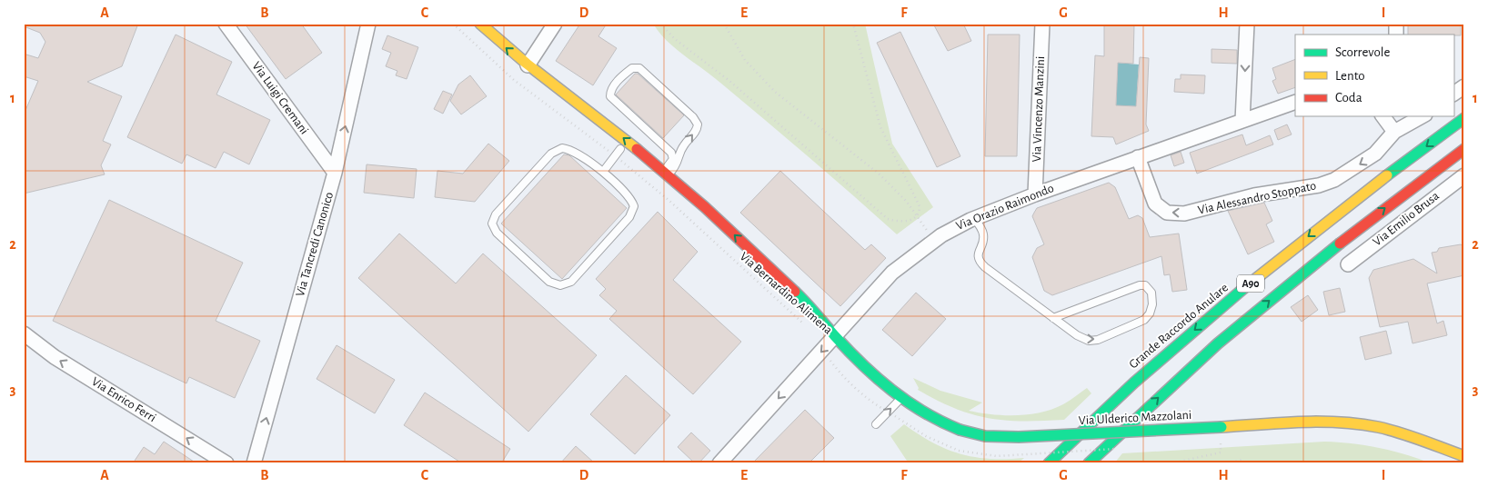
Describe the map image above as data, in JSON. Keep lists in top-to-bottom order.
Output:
{
  "streets": {
    "main road": [
      "A90",
      "Via Bernardino Alimena",
      "Grande Raccordo Anulare",
      "Via Ulderico Mazzolani"
    ],
    "street": [
      "Via Luigi Cremani",
      "Via Vincenzo Manzini",
      "Via Alessandro Stoppato",
      "Via Orazio Raimondo",
      "Via Emilio Brusa",
      "Via Tancredi Canonico",
      "Via Enrico Ferri"
    ]
  },
  "crossings": [
    ["Via Luigi Cremani", "Via Tancredi Canonico"],
    ["Via Vincenzo Manzini", "Via Orazio Raimondo"],
    ["Via Alessandro Stoppato", "Via Orazio Raimondo"],
    ["Via Orazio Raimondo", "Via Bernardino Alimena"],
    ["Via Orazio Raimondo", "Via Ulderico Mazzolani"],
    ["Via Bernardino Alimena", "Via Ulderico Mazzolani"]
  ],
  "one_way": ["Via Alessandro Stoppato", "Via Tancredi Canonico", "Via Enrico Ferri"],
  "legend": ["Scorrevole", "Lento", "Coda"],
  "grid": {
    "columns": [
      "A",
      "B",
      "C",
      "D",
      "E",
      "F",
      "G",
      "H",
      "I"
    ],
    "rows": ["1", "2", "3"]
  }
}
